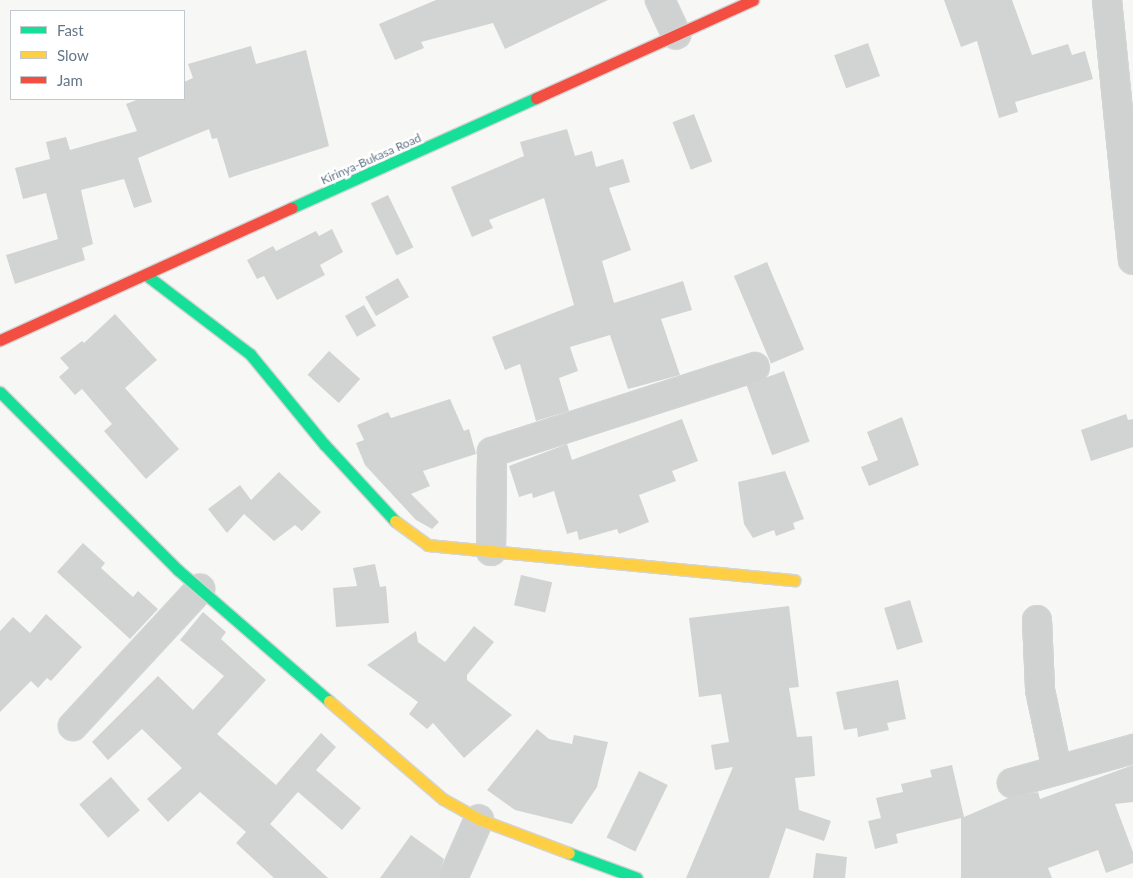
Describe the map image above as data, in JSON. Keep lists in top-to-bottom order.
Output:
{
  "streets": {
    "street": ["Kirinya-Bukasa Road"]
  },
  "legend": ["Fast", "Slow", "Jam"]
}
